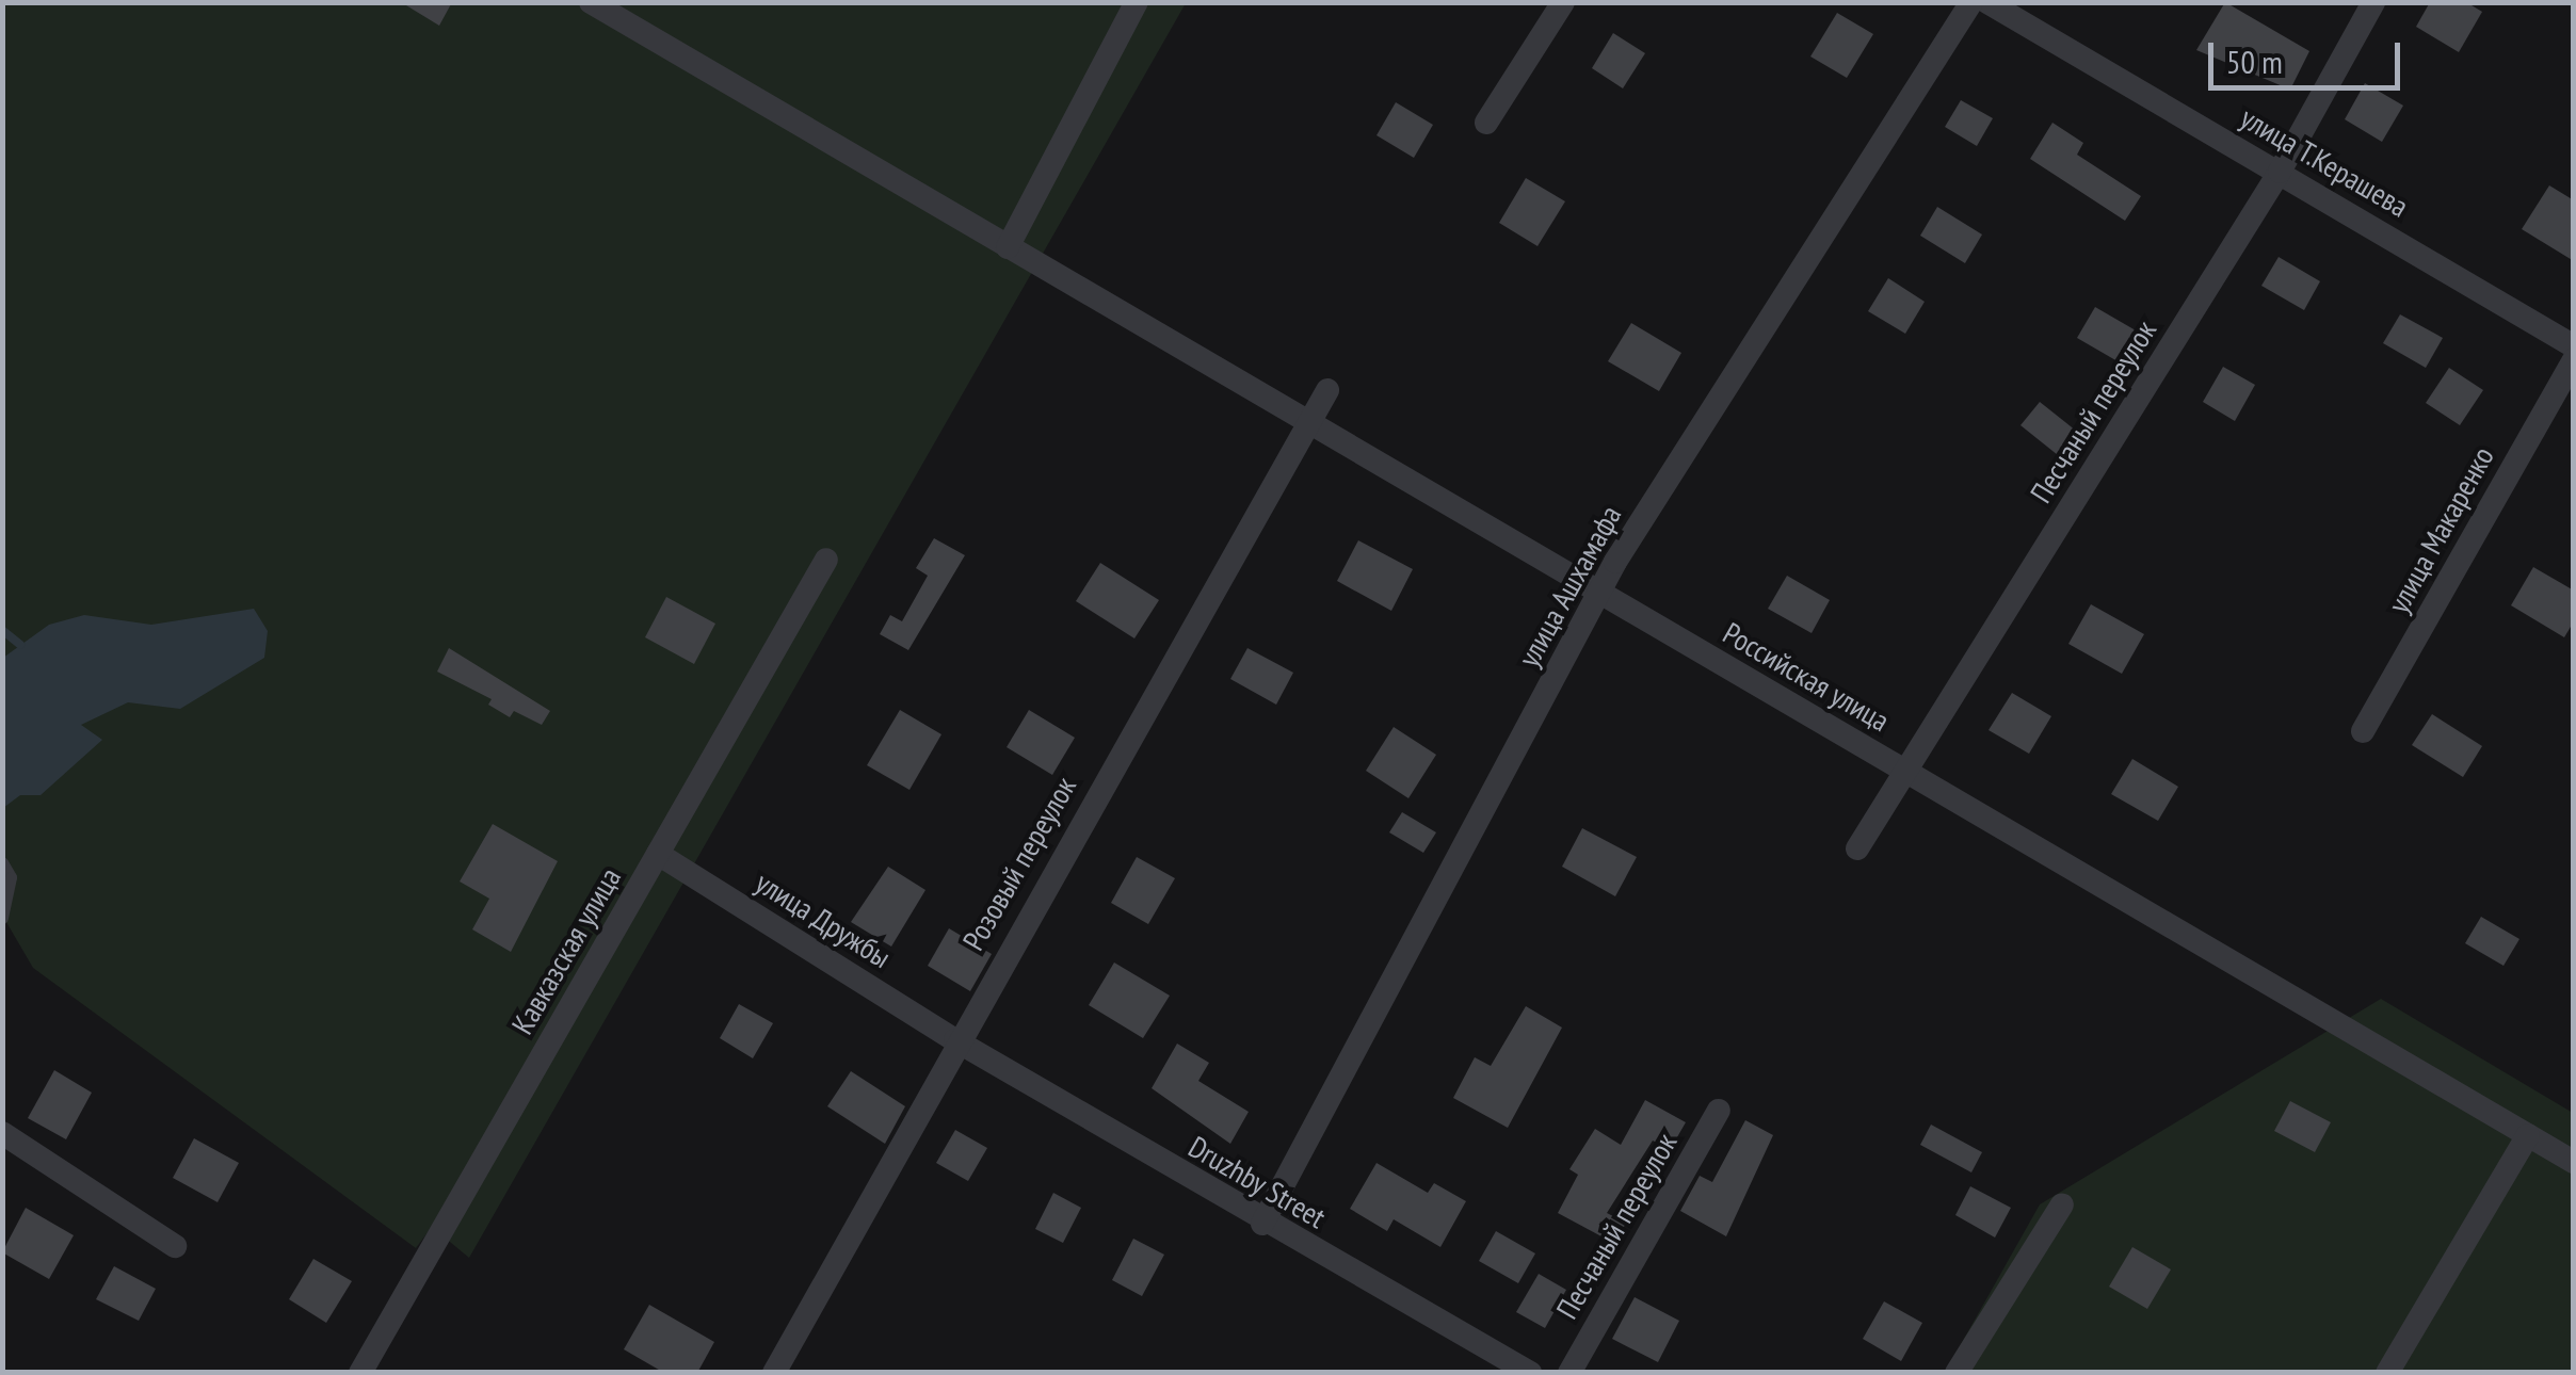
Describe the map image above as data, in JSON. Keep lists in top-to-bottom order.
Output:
{
  "streets": {
    "street": [
      "улица Т.Керашева",
      "Песчаный переулок",
      "улица Макаренко",
      "улица Ашхамафа",
      "Российская улица",
      "Розовый переулок",
      "улица Дружбы",
      "Кавказcкая улица",
      "Druzhby Street"
    ]
  },
  "crossings": [
    ["улица Т.Керашева", "Песчаный переулок"],
    ["Песчаный переулок", "Российская улица"],
    ["улица Ашхамафа", "Российская улица"],
    ["улица Ашхамафа", "Druzhby Street"],
    ["Российская улица", "Розовый переулок"],
    ["Розовый переулок", "улица Дружбы"],
    ["Розовый переулок", "Druzhby Street"],
    ["улица Дружбы", "Кавказcкая улица"],
    ["улица Дружбы", "Druzhby Street"]
  ],
  "scale_bar": "50 m"
}
